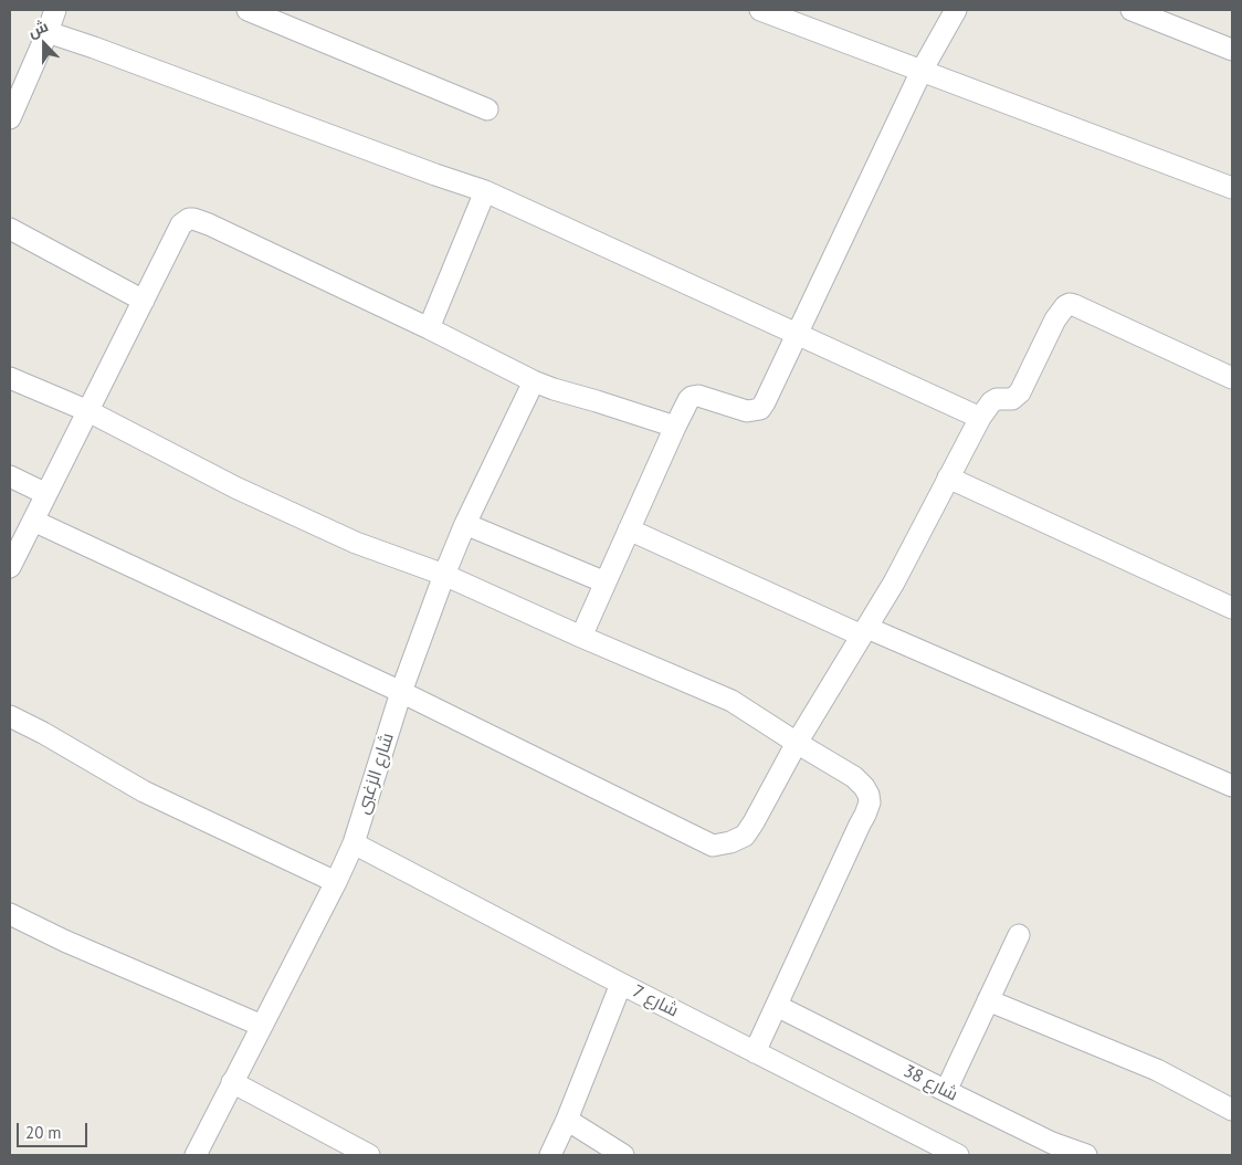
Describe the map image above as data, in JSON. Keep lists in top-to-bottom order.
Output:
{
  "streets": {
    "street": ["شارع الزغبى", "شارع 7", "شارع 38"]
  },
  "crossings": [
    ["شارع الزغبى", "شارع 7"]
  ],
  "scale_bar": "20 m",
  "north": "top"
}
